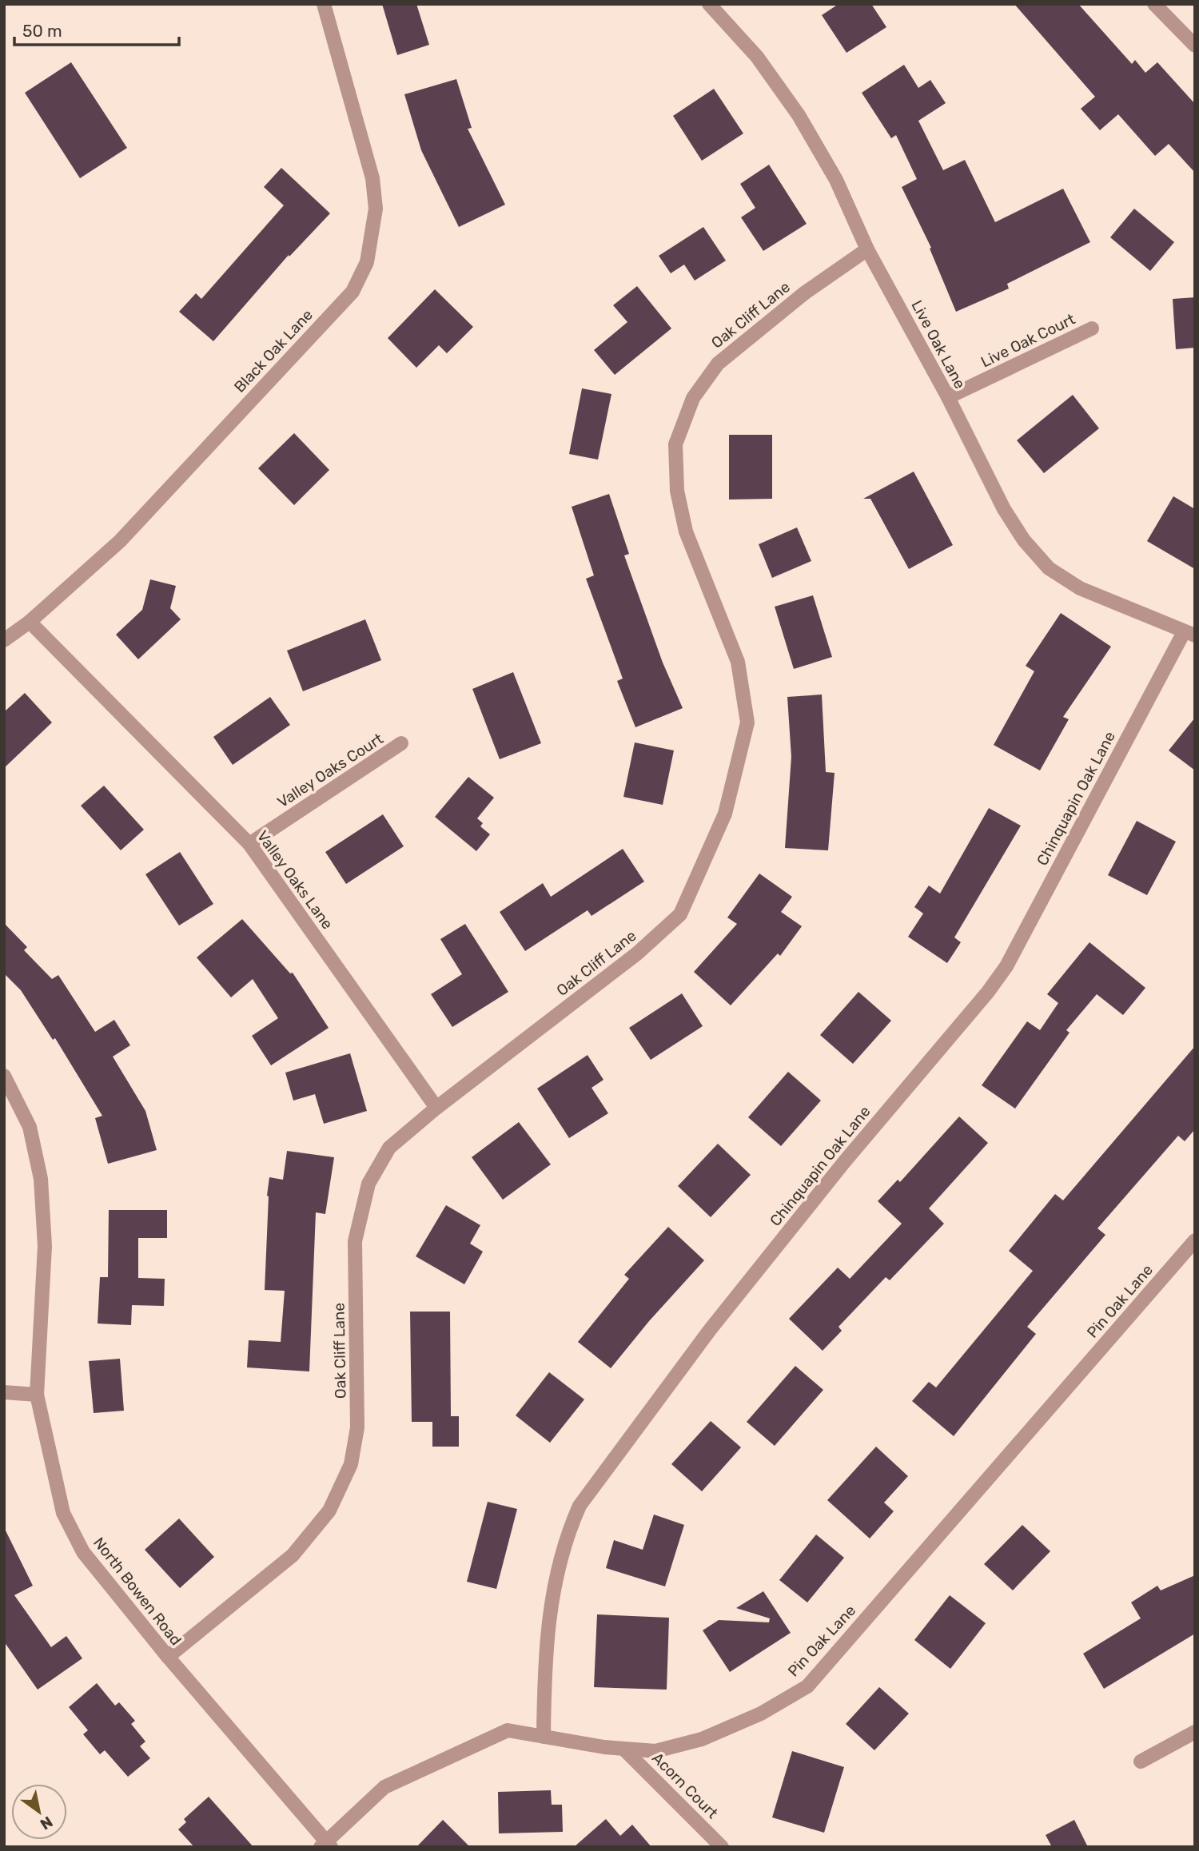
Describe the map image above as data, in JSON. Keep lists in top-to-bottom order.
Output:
{
  "streets": {
    "street": [
      "Oak Cliff Lane",
      "Live Oak Court",
      "Live Oak Lane",
      "Black Oak Lane",
      "Valley Oaks Court",
      "Chinquapin Oak Lane",
      "Valley Oaks Lane",
      "Pin Oak Lane",
      "North Bowen Road",
      "Acorn Court"
    ]
  },
  "crossings": [
    ["Oak Cliff Lane", "Live Oak Lane"],
    ["Oak Cliff Lane", "Valley Oaks Lane"],
    ["Oak Cliff Lane", "North Bowen Road"],
    ["Live Oak Court", "Live Oak Lane"],
    ["Live Oak Lane", "Chinquapin Oak Lane"],
    ["Black Oak Lane", "Valley Oaks Lane"],
    ["Valley Oaks Court", "Valley Oaks Lane"],
    ["Chinquapin Oak Lane", "Pin Oak Lane"],
    ["Pin Oak Lane", "North Bowen Road"],
    ["Pin Oak Lane", "Acorn Court"]
  ],
  "scale_bar": "50 m",
  "north": "bottom right"
}
